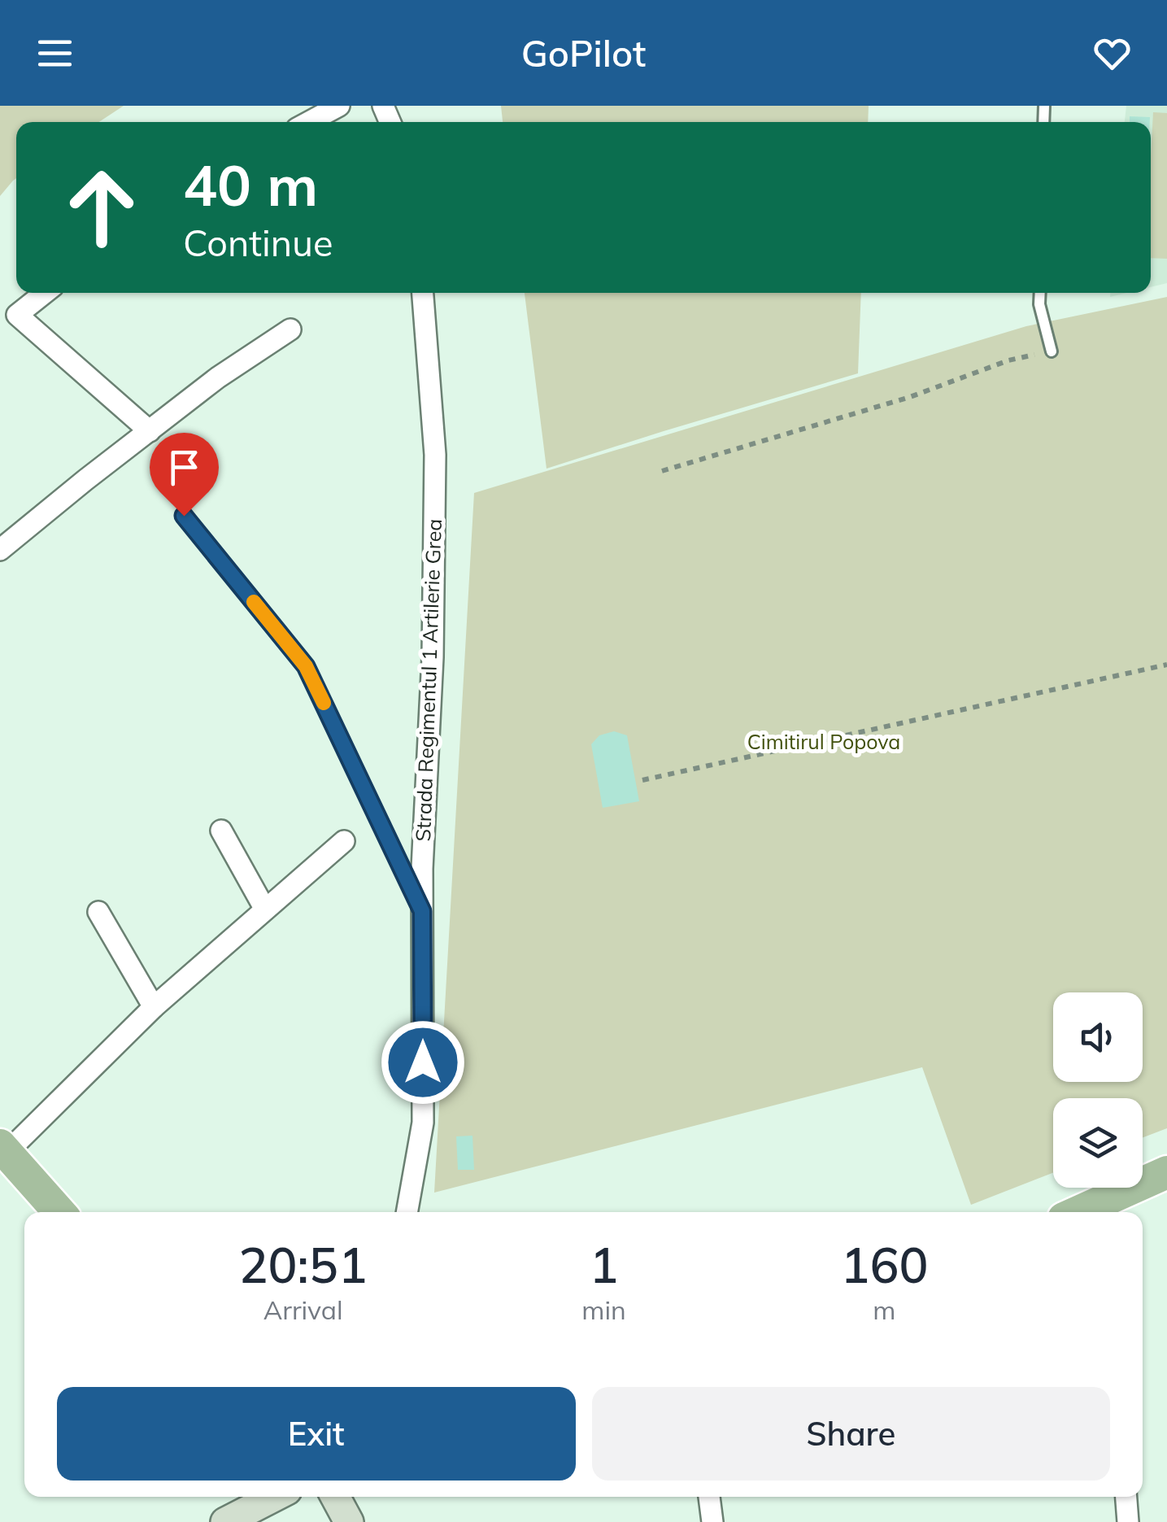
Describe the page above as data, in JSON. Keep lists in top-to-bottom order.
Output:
{
  "streets": {
    "street": ["Strada Regimentul 1 Artilerie Grea"]
  },
  "parks": ["Cimitirul Popova"],
  "page": {
    "header": "GoPilot",
    "turn": ["40 m", "Continue"],
    "eta": [
      "20:51",
      "Arrival",
      "1",
      "min",
      "160",
      "m"
    ],
    "buttons": ["Exit", "Share"]
  }
}
